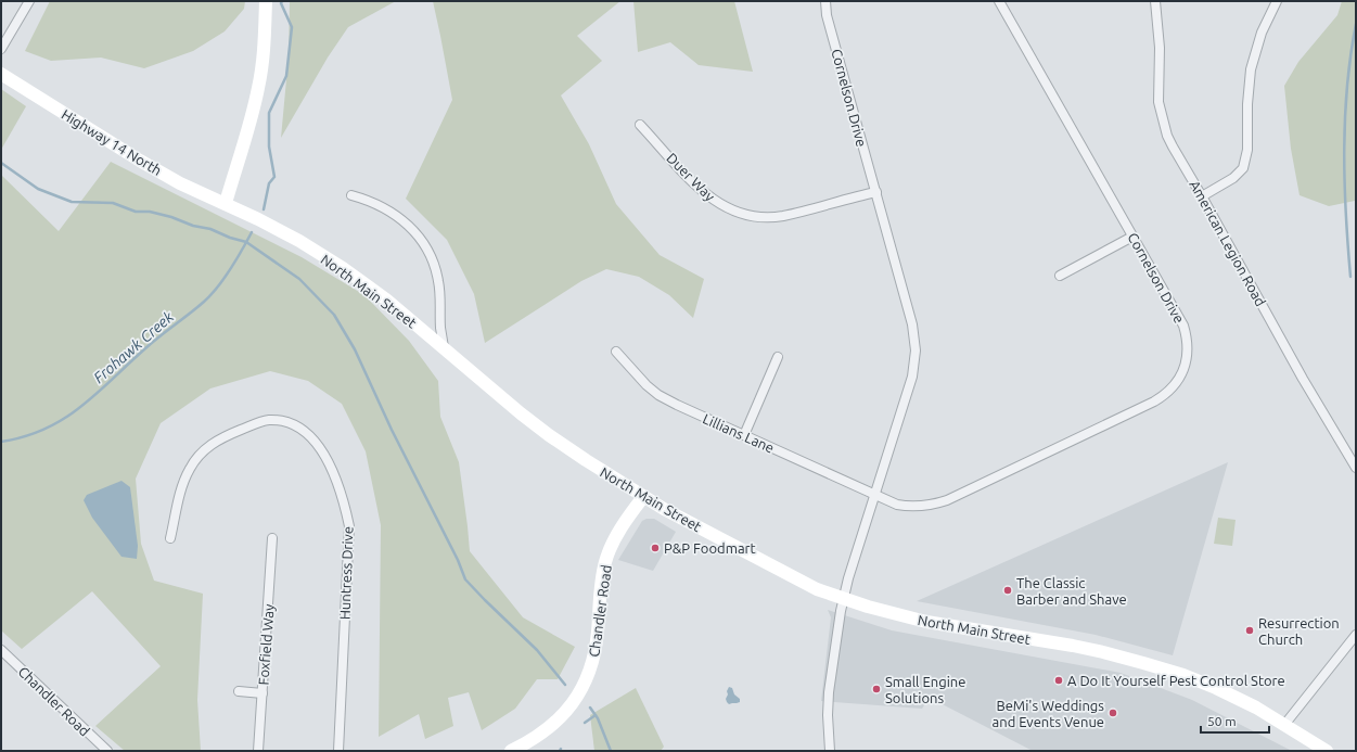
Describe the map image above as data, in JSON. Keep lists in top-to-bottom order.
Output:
{
  "streets": {
    "main road": ["Highway 14 North", "North Main Street", "Chandler Road"],
    "street": [
      "Cornelson Drive",
      "Duer Way",
      "American Legion Road",
      "Lillians Lane",
      "Huntress Drive",
      "Foxfield Way"
    ]
  },
  "crossings": [
    ["Cornelson Drive", "Duer Way"],
    ["Cornelson Drive", "North Main Street"],
    ["Cornelson Drive", "Lillians Lane"],
    ["Highway 14 North", "North Main Street"],
    ["North Main Street", "Chandler Road"]
  ],
  "water": ["Frohawk Creek"],
  "places": [
    "P&P Foodmart",
    "The Classic Barber and Shave",
    "Resurrection Church",
    "A Do It Yourself Pest Control Store",
    "Small Engine Solutions",
    "BeMi's Weddings and Events Venue"
  ],
  "scale_bar": "50 m"
}
